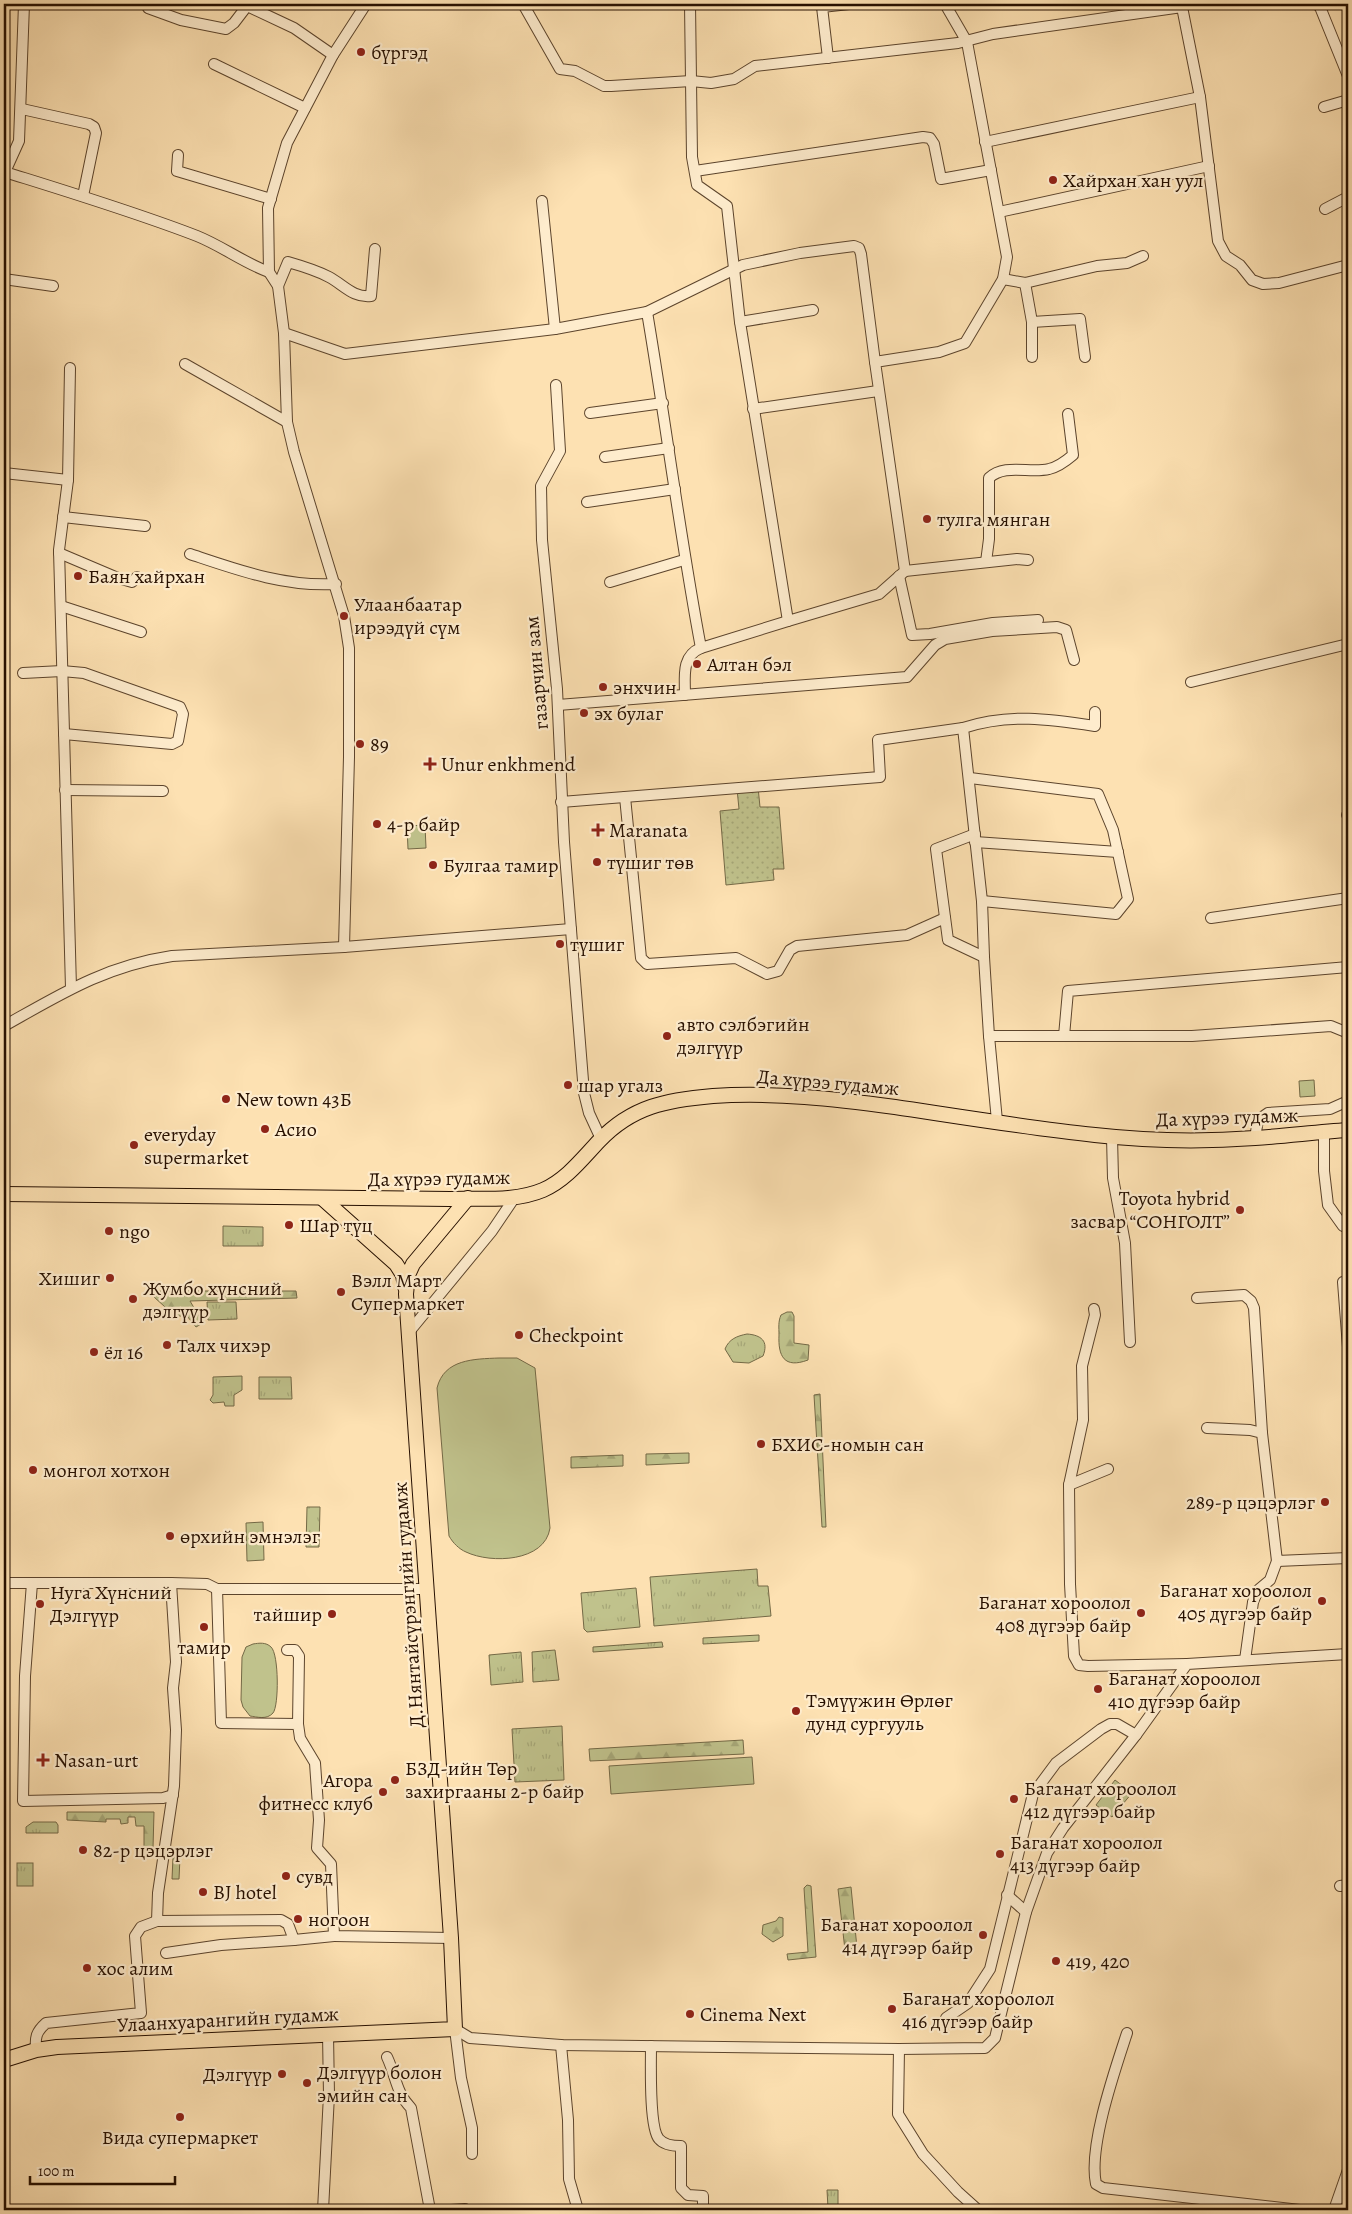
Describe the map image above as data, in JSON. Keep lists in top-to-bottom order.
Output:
{
  "streets": {
    "main road": ["Да хүрээ гудамж", "Д.Нянтайсүрэнгийн гудамж", "Улаанхуарангийн гудамж"],
    "street": ["газарчин зам"]
  },
  "crossings": [
    ["газарчин зам", "Да хүрээ гудамж"],
    ["Да хүрээ гудамж", "Д.Нянтайсүрэнгийн гудамж"],
    ["Д.Нянтайсүрэнгийн гудамж", "Улаанхуарангийн гудамж"]
  ],
  "places": {
    "other": [
      "бүргэд",
      "Хайрхан хан уул",
      "тулга мянган",
      "Баян хайрхан",
      "Улаанбаатар ирээдүй сүм",
      "Алтан бэл",
      "энхчин",
      "эх булаг",
      "89",
      "4-р байр",
      "түшиг төв",
      "Булгаа тамир",
      "түшиг",
      "авто сэлбэгийн дэлгүүр",
      "шар угалз",
      "New town 43Б",
      "Асио",
      "everyday supermarket",
      "Toyota hybrid засвар “СОНГОЛТ”",
      "Шар түц",
      "ngo",
      "Хишиг",
      "Вэлл Март Супермаркет",
      "Жумбо хүнсний дэлгүүр",
      "Checkpoint",
      "Талх чихэр",
      "ёл 16",
      "БХИС-номын сан",
      "монгол хотхон",
      "289-р цэцэрлэг",
      "өрхийн эмнэлэг",
      "Баганат хороолол 405 дүгээр байр",
      "Нуга Хүнсний Дэлгүүр",
      "Баганат хороолол 408 дүгээр байр",
      "тайшир",
      "тамир",
      "Баганат хороолол 410 дүгээр байр",
      "Тэмүүжин Өрлөг дунд сургууль",
      "БЗД-ийн Төр захиргааны 2-р байр",
      "Агора фитнесс клуб",
      "Баганат хороолол 412 дүгээр байр",
      "82-р цэцэрлэг",
      "Баганат хороолол 413 дүгээр байр",
      "сувд",
      "BJ hotel",
      "ногоон",
      "Баганат хороолол 414 дүгээр байр",
      "419, 420",
      "хос алим",
      "Баганат хороолол 416 дүгээр байр",
      "Cinema Next",
      "Дэлгүүр",
      "Дэлгүүр болон эмийн сан",
      "Вида супермаркет"
    ],
    "health": ["Unur enkhmend", "Maranata", "Nasan-urt"]
  },
  "scale_bar": "100 m"
}
